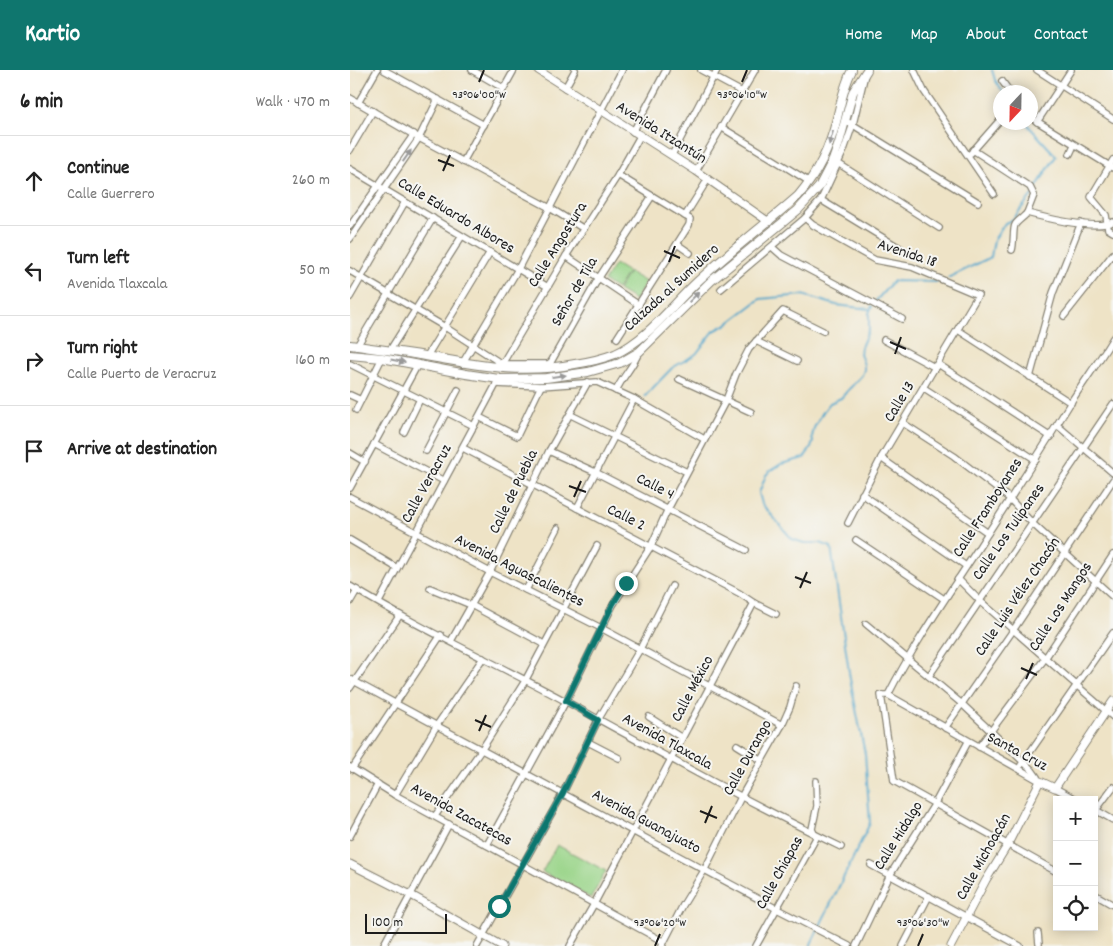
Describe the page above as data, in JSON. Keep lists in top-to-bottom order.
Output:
{
  "streets": {
    "main road": ["Calzada al Sumidero"],
    "street": [
      "Avenida Itzantún",
      "Calle Eduardo Albores",
      "Calle Angostura",
      "Avenida 18",
      "Señor de Tila",
      "Calle 13",
      "Calle Veracruz",
      "Calle 4",
      "Calle de Puebla",
      "Calle Framboyanes",
      "Calle 2",
      "Calle Los Tulipanes",
      "Avenida Aguascalientes",
      "Calle Luis Vélez Chacón",
      "Calle Los Mangos",
      "Calle México",
      "Avenida Tlaxcala",
      "Santa Cruz",
      "Calle Durango",
      "Avenida Zacatecas",
      "Avenida Guanajuato",
      "Calle Hidalgo",
      "Calle Michoacán",
      "Calle Chiapas"
    ]
  },
  "crossings": [
    ["Avenida Itzantún", "Calle Angostura"],
    ["Avenida Itzantún", "Calzada al Sumidero"],
    ["Calle Eduardo Albores", "Calle Angostura"],
    ["Calle Angostura", "Calzada al Sumidero"],
    ["Calle Angostura", "Señor de Tila"],
    ["Avenida 18", "Calle 13"],
    ["Calzada al Sumidero", "Señor de Tila"],
    ["Calzada al Sumidero", "Calle Veracruz"],
    ["Calle Veracruz", "Calle 2"],
    ["Calle Veracruz", "Avenida Aguascalientes"],
    ["Calle Veracruz", "Avenida Tlaxcala"],
    ["Calle 4", "Calle de Puebla"],
    ["Calle de Puebla", "Calle 2"],
    ["Calle de Puebla", "Avenida Aguascalientes"],
    ["Calle de Puebla", "Avenida Tlaxcala"],
    ["Calle Framboyanes", "Santa Cruz"],
    ["Calle 2", "Calle México"],
    ["Avenida Aguascalientes", "Calle México"],
    ["Avenida Aguascalientes", "Calle Durango"],
    ["Calle Luis Vélez Chacón", "Santa Cruz"],
    ["Calle Los Mangos", "Santa Cruz"],
    ["Calle México", "Avenida Tlaxcala"],
    ["Calle México", "Avenida Zacatecas"],
    ["Calle México", "Avenida Guanajuato"],
    ["Avenida Tlaxcala", "Calle Durango"],
    ["Avenida Tlaxcala", "Calle Chiapas"],
    ["Santa Cruz", "Calle Hidalgo"],
    ["Santa Cruz", "Calle Michoacán"],
    ["Calle Durango", "Avenida Zacatecas"],
    ["Calle Durango", "Avenida Guanajuato"],
    ["Avenida Guanajuato", "Calle Chiapas"]
  ],
  "scale_bar": "100 m",
  "north": "bottom",
  "page": {
    "header": "Kartio",
    "nav": [
      "Home",
      "Map",
      "About",
      "Contact"
    ],
    "heading": ["6 min", "Walk · 470 m"],
    "list": [
      ["Continue", "Calle Guerrero", "260 m"],
      ["Turn left", "Avenida Tlaxcala", "50 m"],
      ["Turn right", "Calle Puerto de Veracruz", "160 m"],
      "Arrive at destination"
    ],
    "map_buttons": ["+", "−"],
    "scale": "100 m"
  },
  "coordinates": [
    "93°06'00\"W",
    "93°06'10\"W",
    "93°06'20\"W",
    "93°06'30\"W"
  ]
}
